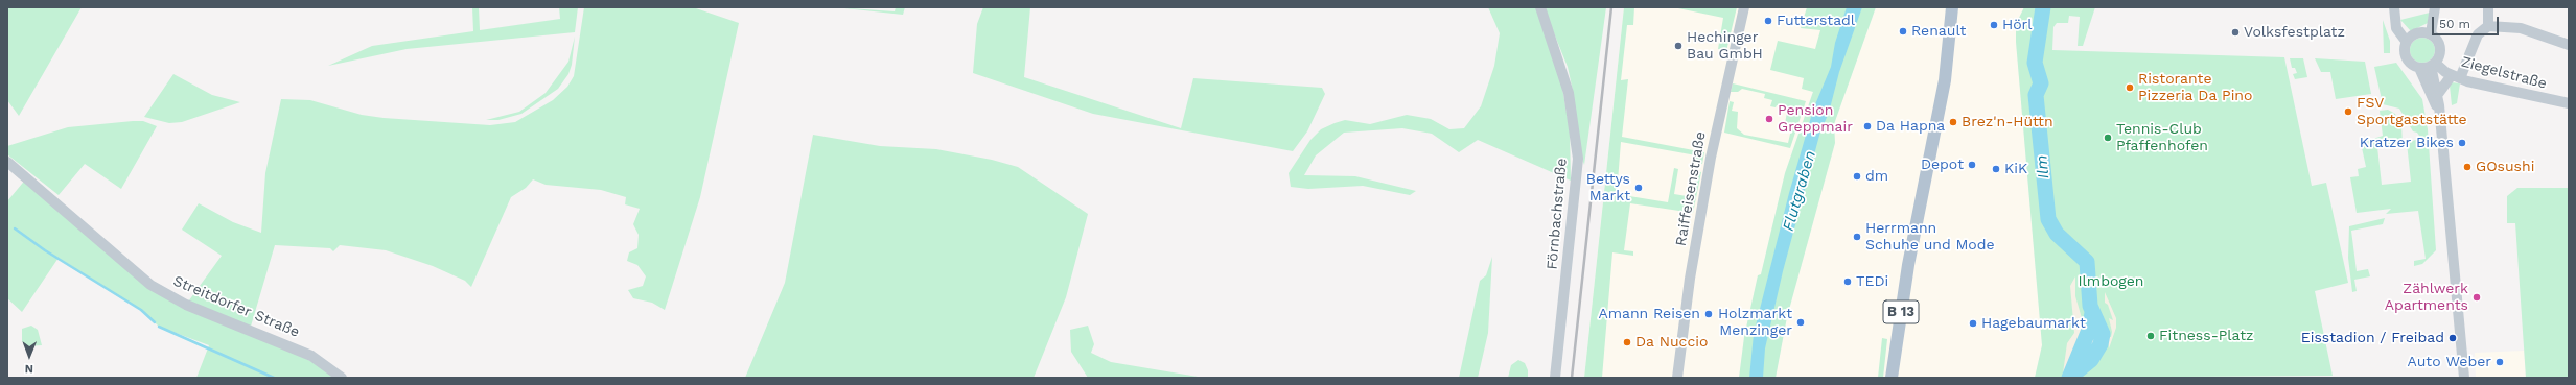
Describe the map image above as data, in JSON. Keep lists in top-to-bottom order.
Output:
{
  "streets": {
    "main road": ["B 13"],
    "street": [
      "Ziegelstraße",
      "Raiffeisenstraße",
      "Förnbachstraße",
      "Streitdorfer Straße"
    ]
  },
  "water": ["Ilm", "Flutgraben"],
  "parks": ["Ilmbogen"],
  "places": [
    "Futterstadl",
    "Hörl",
    "Renault",
    "Volksfestplatz",
    "Hechinger Bau GmbH",
    "Ristorante Pizzeria Da Pino",
    "FSV Sportgaststätte",
    "Pension Greppmair",
    "Brez'n-Hüttn",
    "Da Hapna",
    "Tennis-Club Pfaffenhofen",
    "Kratzer Bikes",
    "Depot",
    "GOsushi",
    "KiK",
    "dm",
    "Bettys Markt",
    "Herrmann Schuhe und Mode",
    "TEDi",
    "Zählwerk Apartments",
    "Amann Reisen",
    "Holzmarkt Menzinger",
    "Hagebaumarkt",
    "Fitness-Platz",
    "Eisstadion / Freibad",
    "Da Nuccio",
    "Auto Weber"
  ],
  "scale_bar": "50 m",
  "north": "bottom"
}
